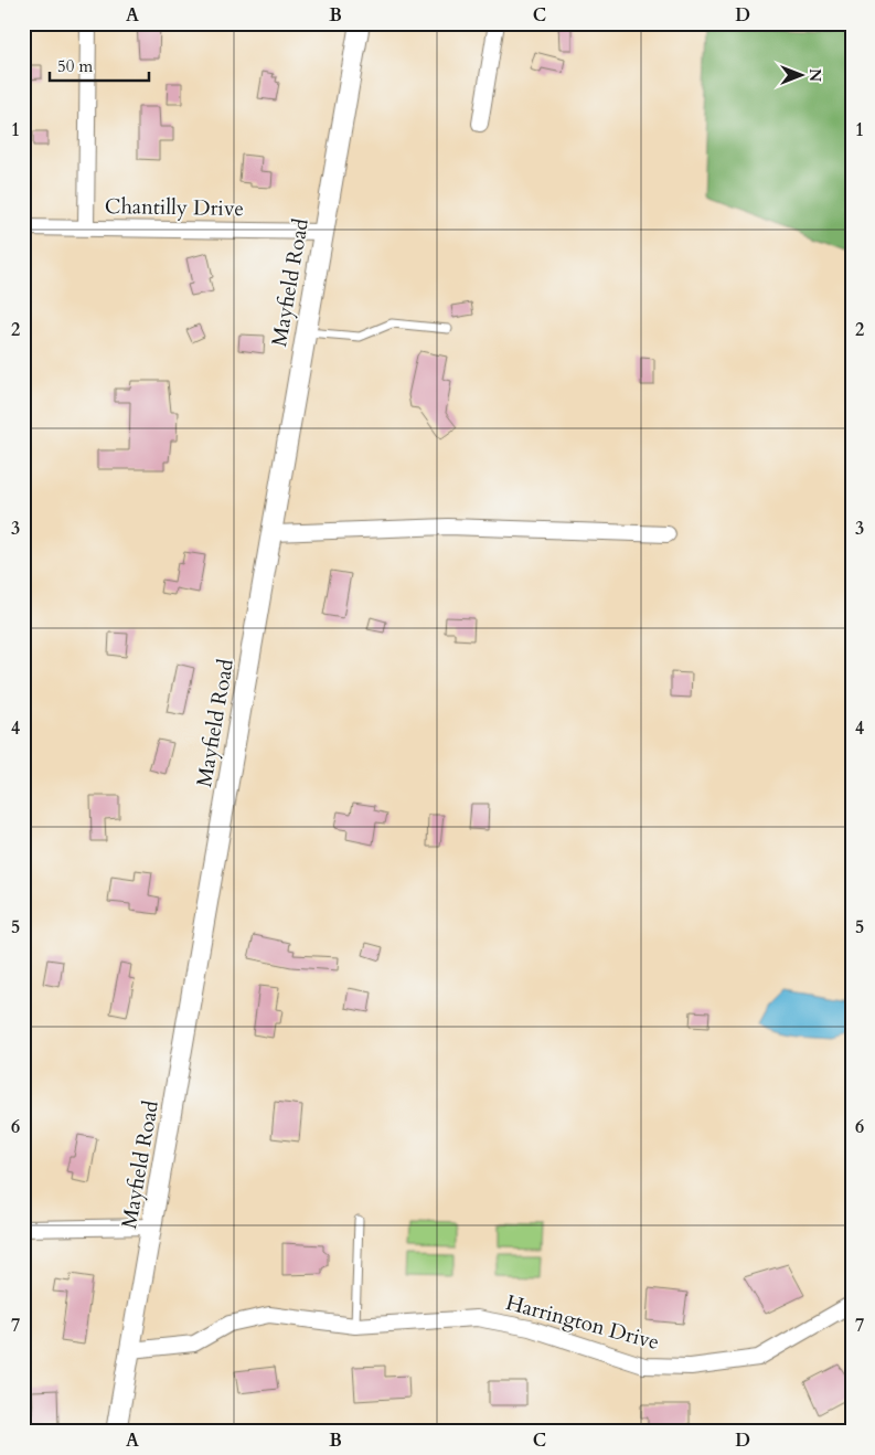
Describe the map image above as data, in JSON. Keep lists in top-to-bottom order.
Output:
{
  "streets": {
    "street": ["Chantilly Drive", "Mayfield Road", "Harrington Drive"]
  },
  "crossings": [
    ["Chantilly Drive", "Mayfield Road"],
    ["Mayfield Road", "Harrington Drive"]
  ],
  "scale_bar": "50 m",
  "north": "right",
  "grid": {
    "columns": [
      "A",
      "B",
      "C",
      "D"
    ],
    "rows": [
      "1",
      "2",
      "3",
      "4",
      "5",
      "6",
      "7"
    ]
  }
}
